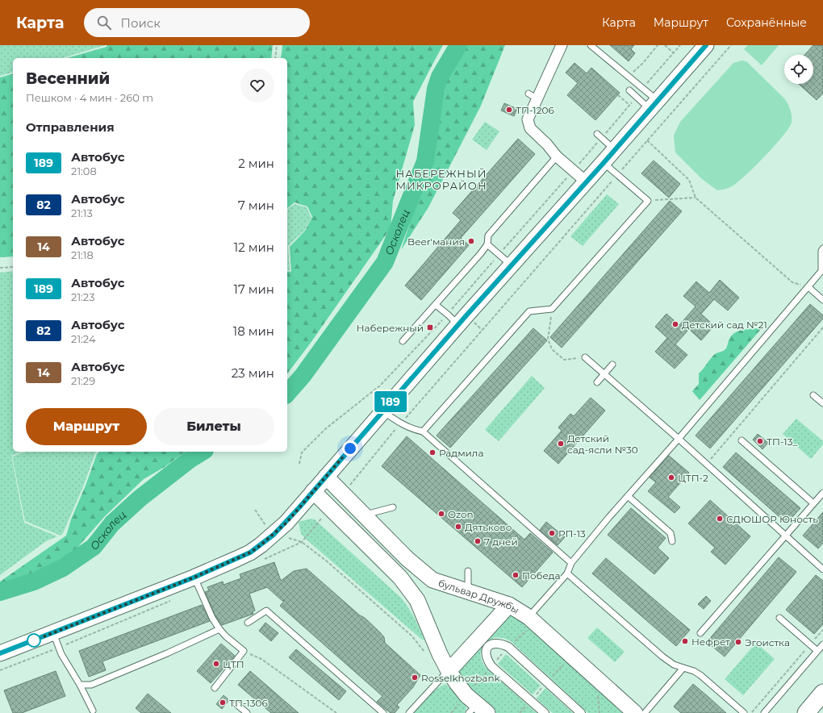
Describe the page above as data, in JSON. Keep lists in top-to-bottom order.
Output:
{
  "streets": {
    "main road": ["бульвар Дружбы"]
  },
  "districts": ["НАБЕРЕЖНЫЙ МИКРОРАЙОН"],
  "water": ["Осколец"],
  "places": {
    "other": [
      "ТП-1206",
      "Beer'мания",
      "Детский сад №21",
      "ТП-13_",
      "Детский сад-ясли №30",
      "Радмила",
      "ЦТП-2",
      "Ozon",
      "СДЮШОР Юность",
      "Дятьково",
      "РП-13",
      "7 дней",
      "Победа",
      "Нефрет",
      "Эгоистка",
      "ЦТП",
      "Rosselkhozbank",
      "ТП-1306"
    ],
    "transit": ["Набережный"]
  },
  "lines": ["bus line 189"],
  "page": {
    "header": "Карта",
    "search": "Поиск",
    "nav": ["Карта", "Маршрут", "Сохранённые"],
    "on_map": "189",
    "heading": [
      ["Весенний", "Пешком · 4 мин · 260 m"],
      "Отправления"
    ],
    "list": [
      {
        "mark": "189",
        "name": "Автобус",
        "note": "21:08",
        "value": "2 мин"
      },
      {
        "mark": "82",
        "name": "Автобус",
        "note": "21:13",
        "value": "7 мин"
      },
      {
        "mark": "14",
        "name": "Автобус",
        "note": "21:18",
        "value": "12 мин"
      },
      {
        "mark": "189",
        "name": "Автобус",
        "note": "21:23",
        "value": "17 мин"
      },
      {
        "mark": "82",
        "name": "Автобус",
        "note": "21:24",
        "value": "18 мин"
      },
      {
        "mark": "14",
        "name": "Автобус",
        "note": "21:29",
        "value": "23 мин"
      }
    ],
    "buttons": ["Маршрут", "Билеты"]
  }
}
